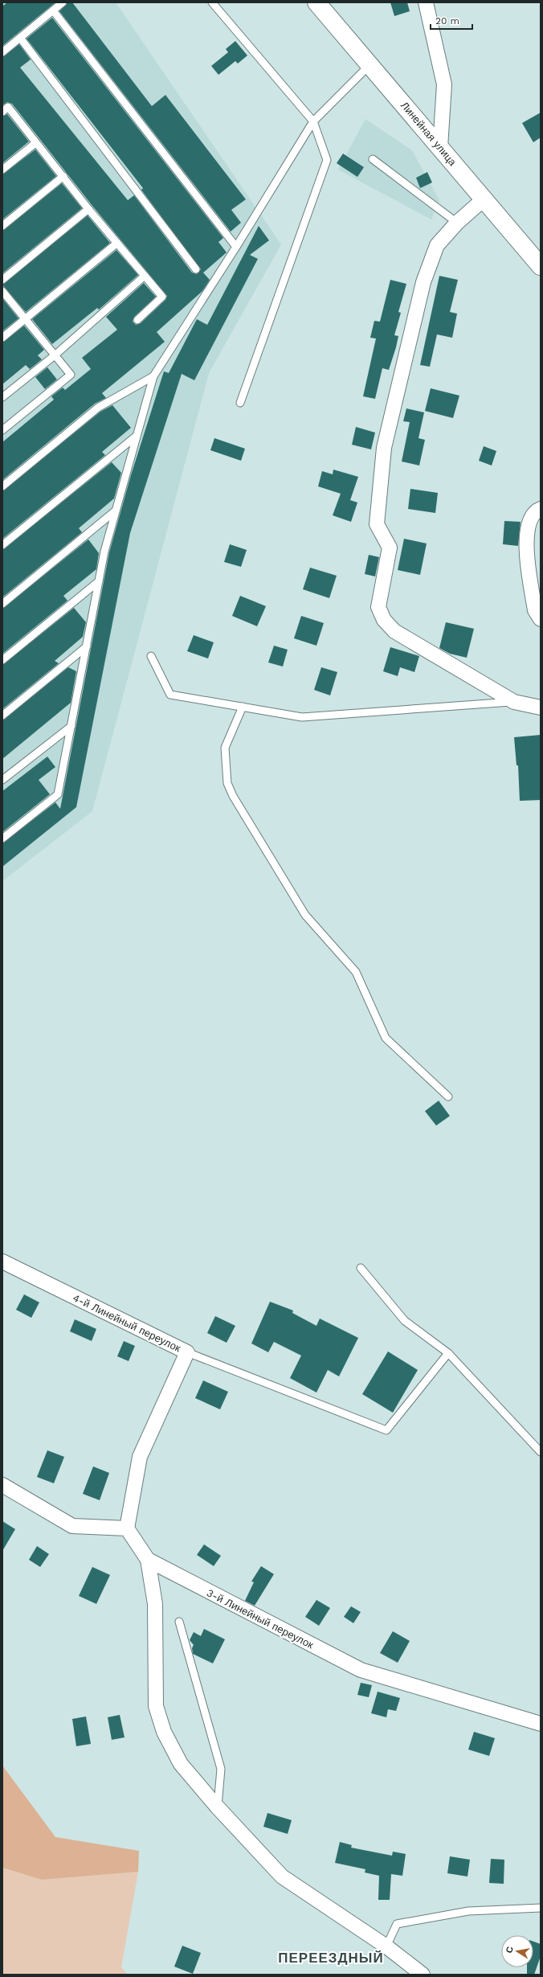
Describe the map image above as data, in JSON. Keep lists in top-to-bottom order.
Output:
{
  "streets": {
    "street": ["Линейная улица", "4-й Линейный переулок", "3-й Линейный переулок"]
  },
  "crossings": [
    ["4-й Линейный переулок", "3-й Линейный переулок"]
  ],
  "districts": ["ПЕРЕЕЗДНЫЙ"],
  "scale_bar": "20 m",
  "north": "left"
}
